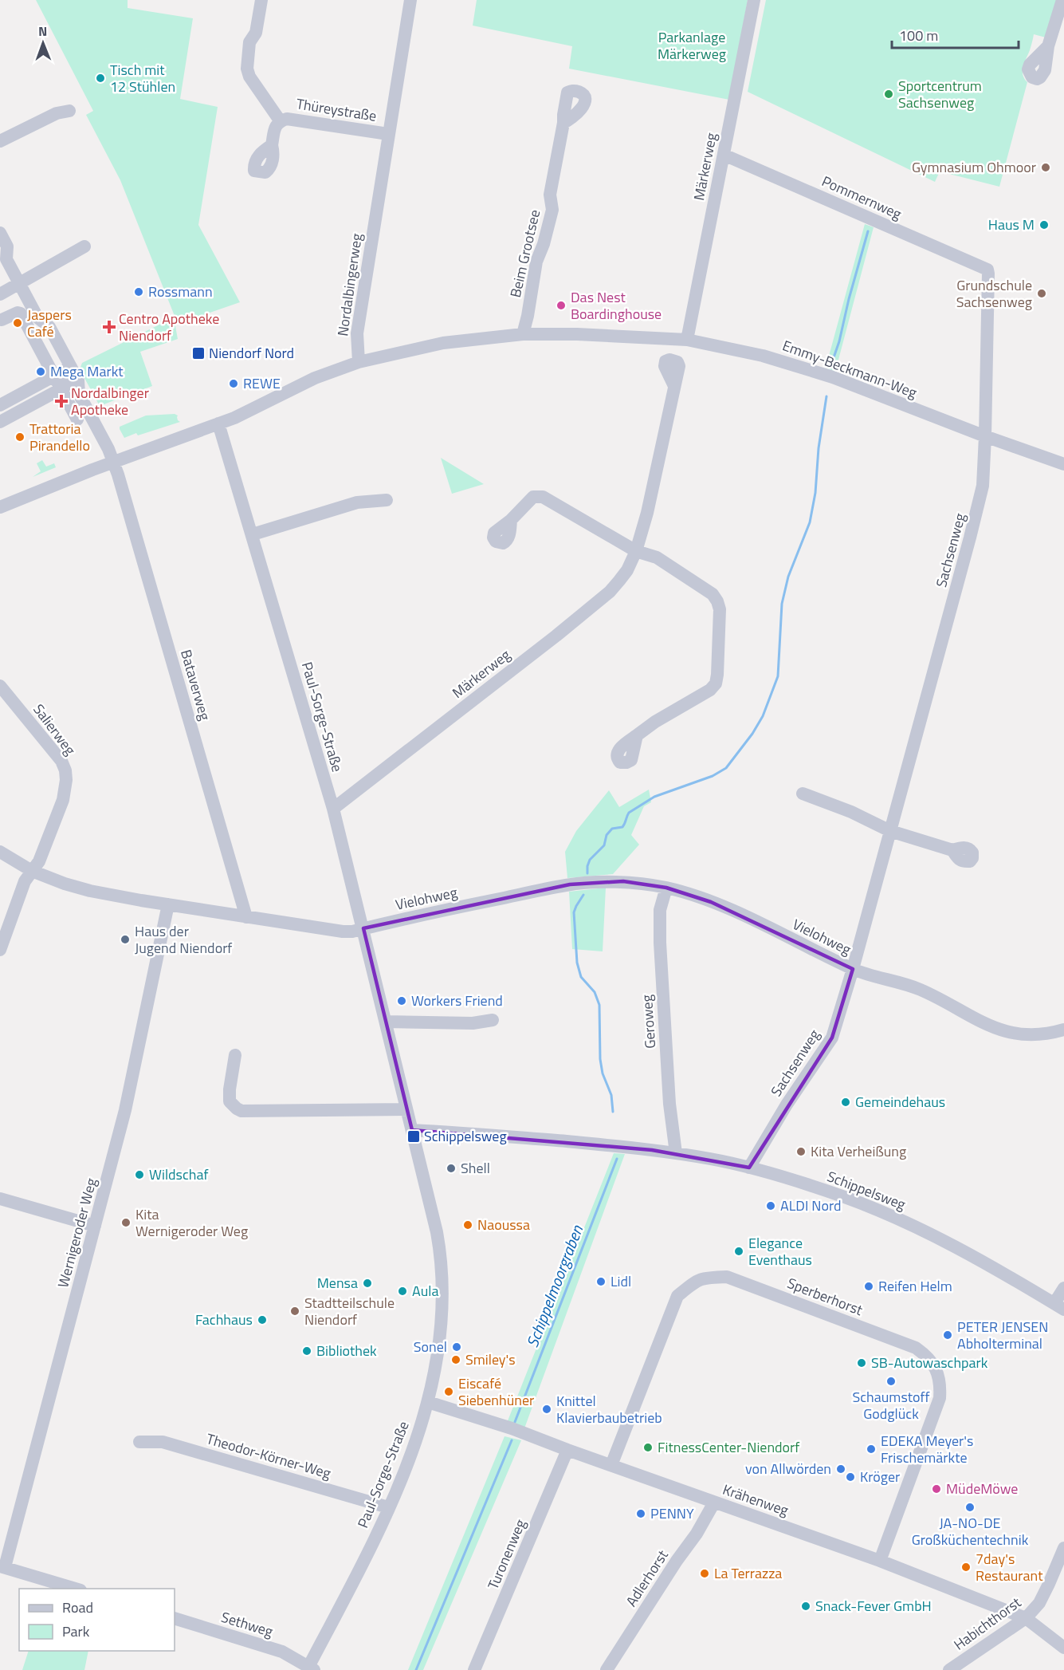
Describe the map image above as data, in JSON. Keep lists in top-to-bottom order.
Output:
{
  "streets": {
    "street": [
      "Thüreystraße",
      "Märkerweg",
      "Pommernweg",
      "Beim Grootsee",
      "Nordalbingerweg",
      "Emmy-Beckmann-Weg",
      "Sachsenweg",
      "Bataverweg",
      "Paul-Sorge-Straße",
      "Salierweg",
      "Vielohweg",
      "Geroweg",
      "Schippelsweg",
      "Wernigeroder Weg",
      "Sperberhorst",
      "Theodor-Körner-Weg",
      "Krähenweg",
      "Turonenweg",
      "Adlerhorst",
      "Habichthorst",
      "Sethweg"
    ]
  },
  "crossings": [
    ["Thüreystraße", "Nordalbingerweg"],
    ["Märkerweg", "Pommernweg"],
    ["Märkerweg", "Emmy-Beckmann-Weg"],
    ["Märkerweg", "Paul-Sorge-Straße"],
    ["Pommernweg", "Sachsenweg"],
    ["Beim Grootsee", "Emmy-Beckmann-Weg"],
    ["Nordalbingerweg", "Emmy-Beckmann-Weg"],
    ["Emmy-Beckmann-Weg", "Sachsenweg"],
    ["Sachsenweg", "Vielohweg"],
    ["Sachsenweg", "Schippelsweg"],
    ["Bataverweg", "Vielohweg"],
    ["Paul-Sorge-Straße", "Vielohweg"],
    ["Paul-Sorge-Straße", "Schippelsweg"],
    ["Paul-Sorge-Straße", "Theodor-Körner-Weg"],
    ["Paul-Sorge-Straße", "Krähenweg"],
    ["Paul-Sorge-Straße", "Sethweg"],
    ["Salierweg", "Vielohweg"],
    ["Vielohweg", "Geroweg"],
    ["Vielohweg", "Wernigeroder Weg"],
    ["Geroweg", "Schippelsweg"],
    ["Sperberhorst", "Krähenweg"],
    ["Krähenweg", "Turonenweg"],
    ["Krähenweg", "Adlerhorst"],
    ["Krähenweg", "Habichthorst"]
  ],
  "water": ["Schippelmoorgraben"],
  "parks": ["Parkanlage Märkerweg"],
  "places": {
    "other": [
      "Tisch mit 12 Stühlen",
      "Sportcentrum Sachsenweg",
      "Gymnasium Ohmoor",
      "Haus M",
      "Rossmann",
      "Grundschule Sachsenweg",
      "Das Nest Boardinghouse",
      "Jaspers Café",
      "Mega Markt",
      "REWE",
      "Trattoria Pirandello",
      "Haus der Jugend Niendorf",
      "Workers Friend",
      "Gemeindehaus",
      "Kita Verheißung",
      "Shell",
      "Wildschaf",
      "ALDI Nord",
      "Kita Wernigeroder Weg",
      "Naoussa",
      "Elegance Eventhaus",
      "Lidl",
      "Mensa",
      "Reifen Helm",
      "Aula",
      "Stadtteilschule Niendorf",
      "Fachhaus",
      "PETER JENSEN Abholterminal",
      "Sonel",
      "Bibliothek",
      "Smiley's",
      "SB-Autowaschpark",
      "Schaumstoff Godglück",
      "Eiscafé Siebenhüner",
      "Knittel Klavierbaubetrieb",
      "FitnessCenter-Niendorf",
      "EDEKA Meyer's Frischemärkte",
      "von Allwörden",
      "Kröger",
      "MüdeMöwe",
      "JA-NO-DE Großküchentechnik",
      "PENNY",
      "7day's Restaurant",
      "La Terrazza",
      "Snack-Fever GmbH"
    ],
    "health": ["Centro Apotheke Niendorf", "Nordalbinger Apotheke"],
    "transit": ["Niendorf Nord", "Schippelsweg"]
  },
  "legend": ["Road", "Park"],
  "scale_bar": "100 m",
  "north": "top"
}
